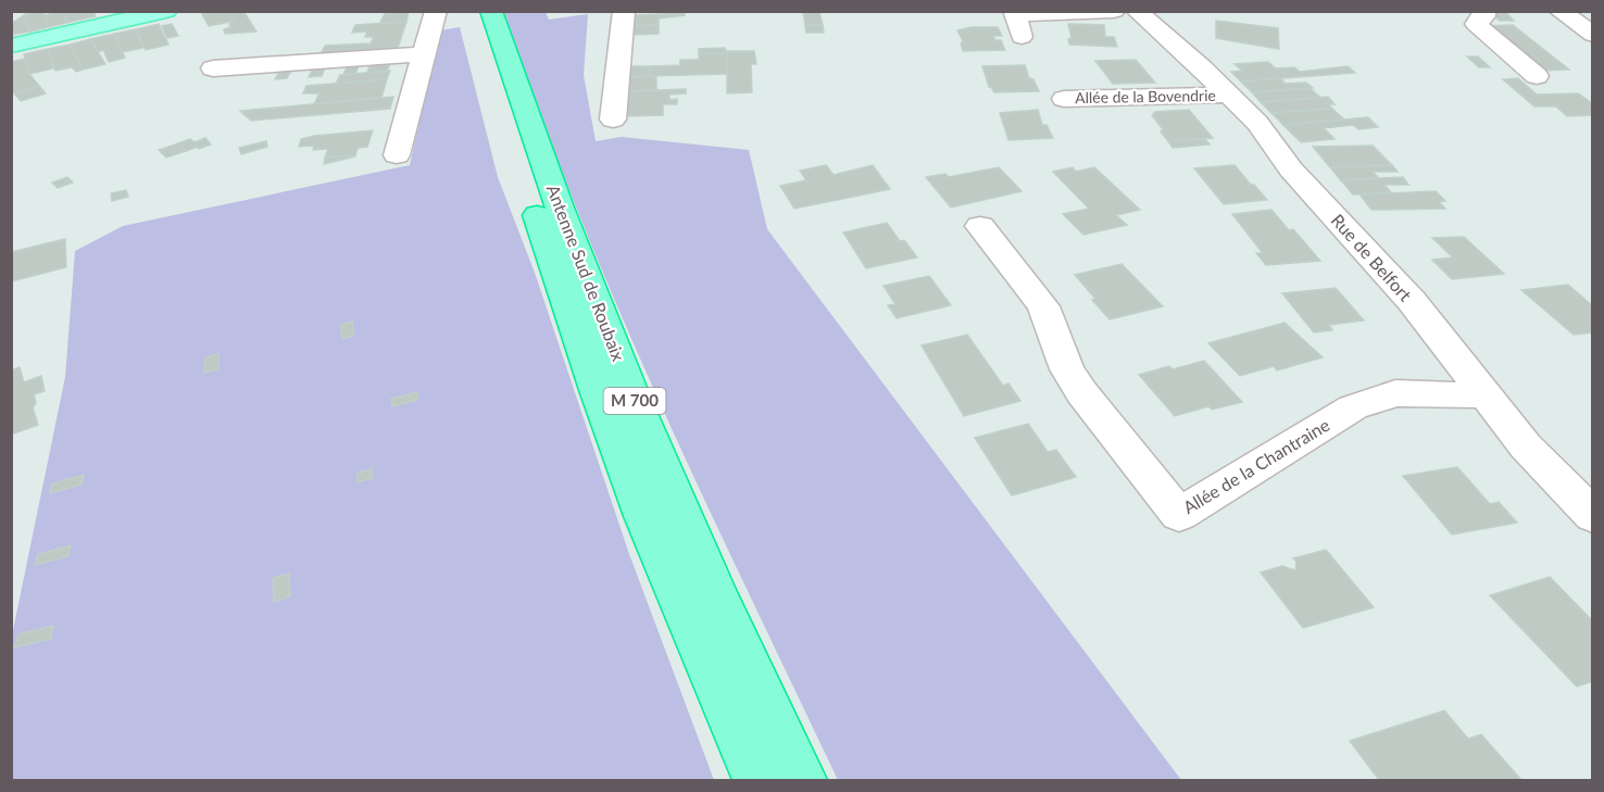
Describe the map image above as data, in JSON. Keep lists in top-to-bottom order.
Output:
{
  "streets": {
    "highway": ["Antenne Sud de Roubaix", "M 700"],
    "street": ["Allée de la Bovendrie", "Rue de Belfort", "Allée de la Chantraine"]
  },
  "crossings": [
    ["Allée de la Bovendrie", "Rue de Belfort"],
    ["Rue de Belfort", "Allée de la Chantraine"]
  ]
}
